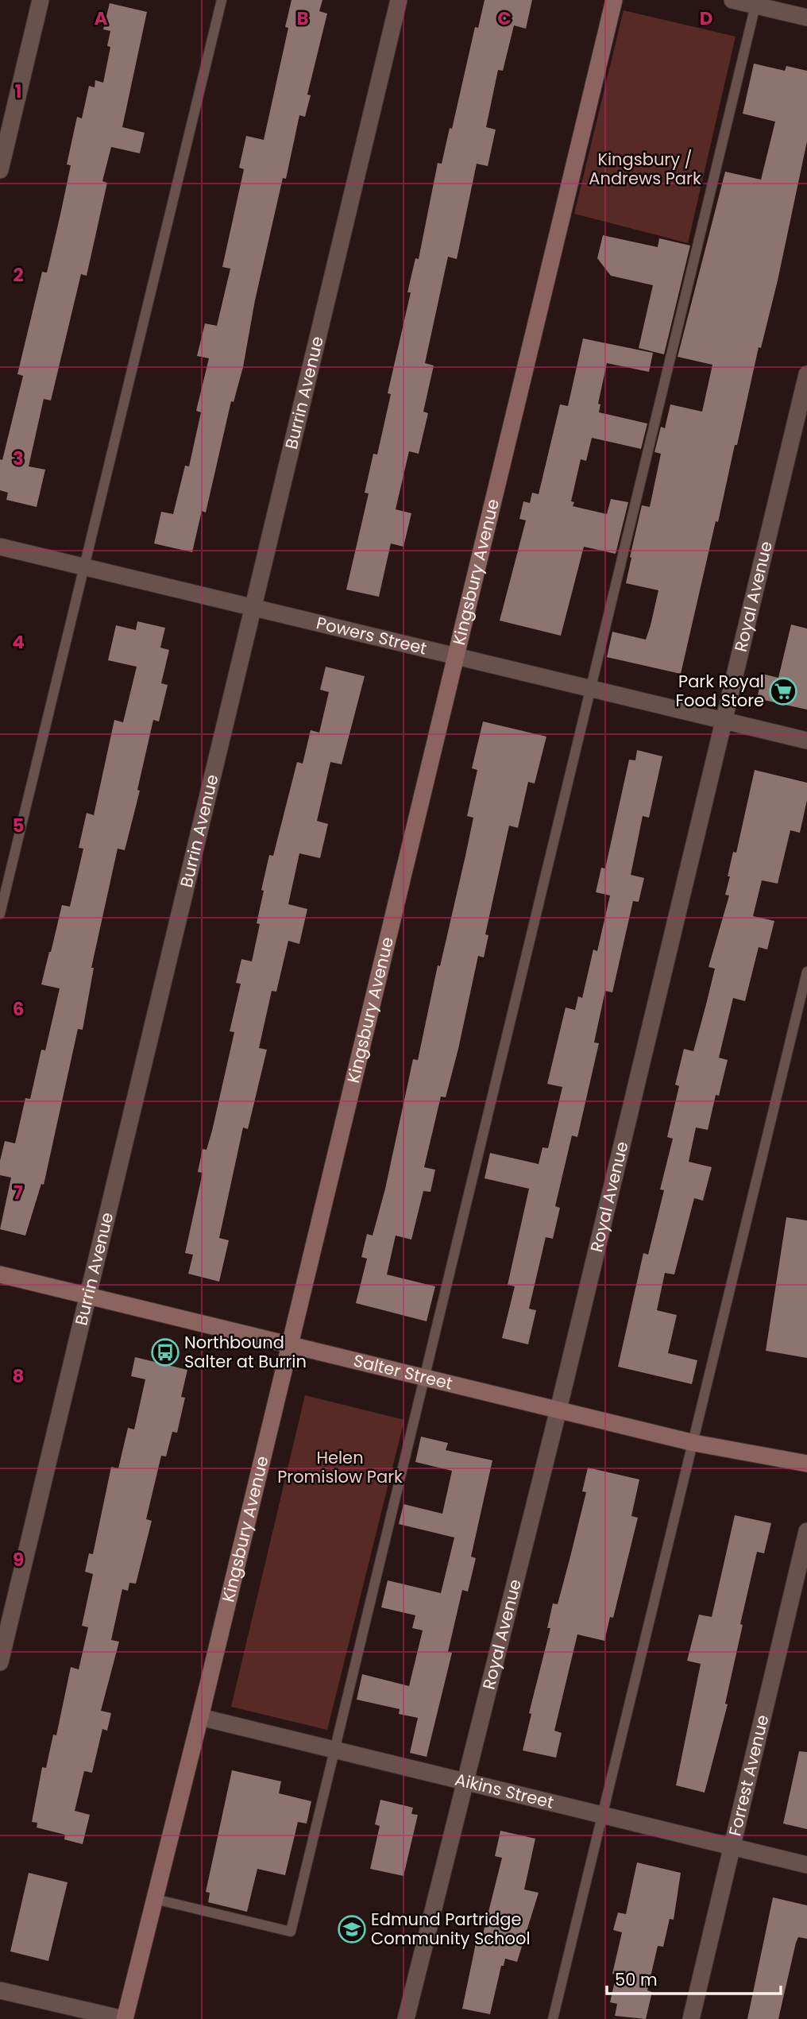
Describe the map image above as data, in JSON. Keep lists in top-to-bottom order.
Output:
{
  "streets": {
    "street": [
      "Burrin Avenue",
      "Kingsbury Avenue",
      "Royal Avenue",
      "Powers Street",
      "Salter Street",
      "Forrest Avenue",
      "Aikins Street"
    ]
  },
  "crossings": [
    ["Burrin Avenue", "Powers Street"],
    ["Burrin Avenue", "Salter Street"],
    ["Kingsbury Avenue", "Powers Street"],
    ["Kingsbury Avenue", "Salter Street"],
    ["Kingsbury Avenue", "Aikins Street"],
    ["Royal Avenue", "Powers Street"],
    ["Royal Avenue", "Salter Street"],
    ["Royal Avenue", "Aikins Street"],
    ["Forrest Avenue", "Aikins Street"]
  ],
  "parks": ["Kingsbury / Andrews Park", "Helen Promislow Park"],
  "places": {
    "supermarket": ["Park Royal Food Store"],
    "bus stop": ["Northbound Salter at Burrin"],
    "school or university": ["Edmund Partridge Community School"]
  },
  "scale_bar": "50 m",
  "grid": {
    "columns": [
      "A",
      "B",
      "C",
      "D"
    ],
    "rows": [
      "1",
      "2",
      "3",
      "4",
      "5",
      "6",
      "7",
      "8",
      "9"
    ]
  }
}
